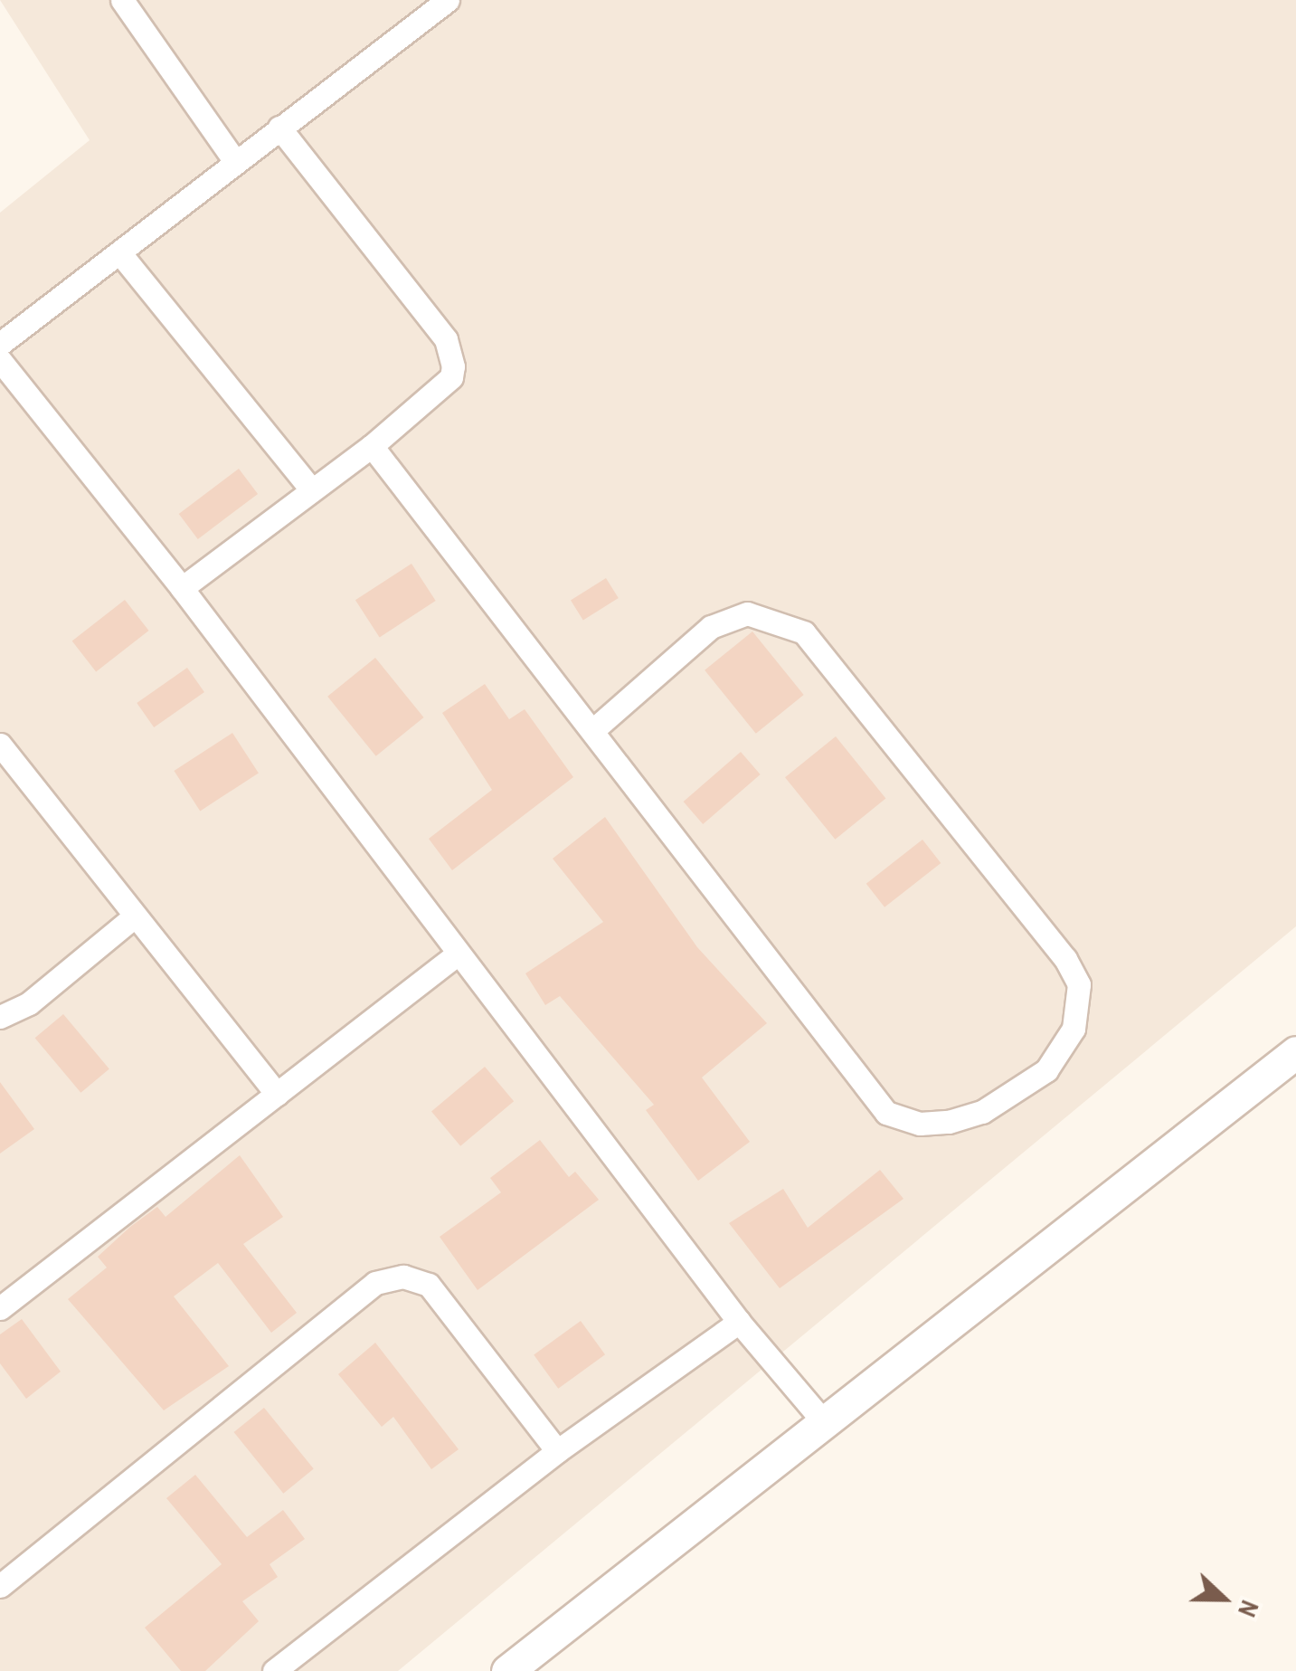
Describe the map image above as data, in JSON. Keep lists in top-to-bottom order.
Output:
{
  "north": "right"
}
